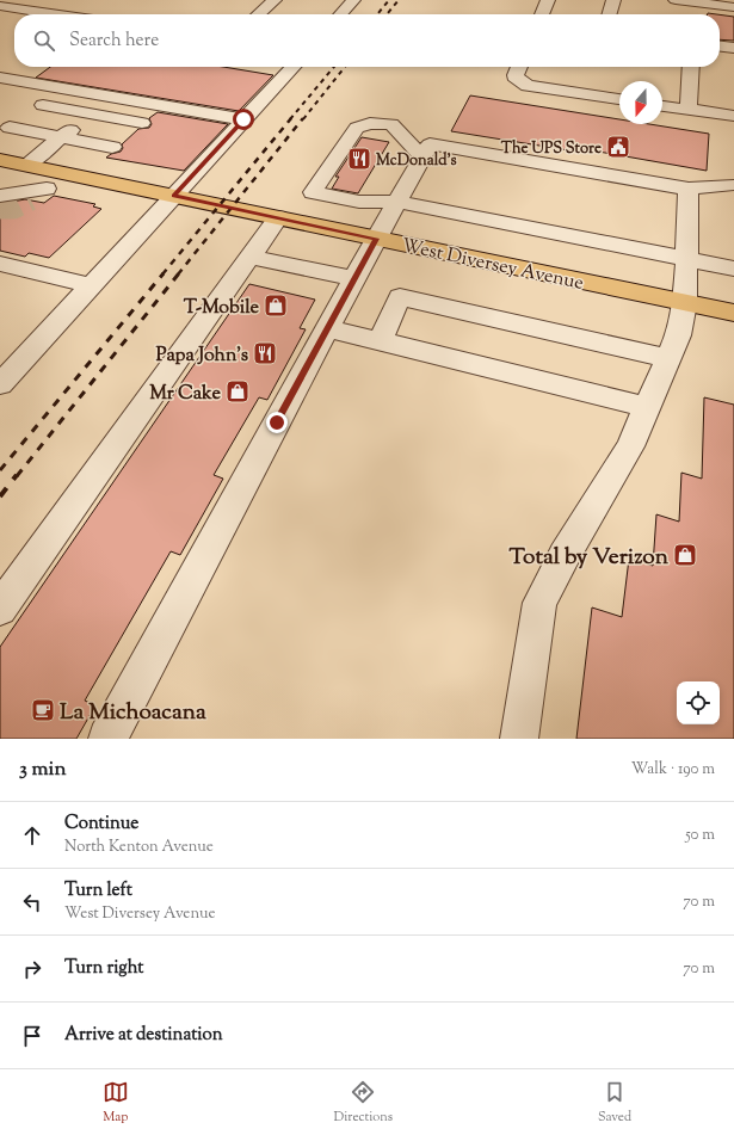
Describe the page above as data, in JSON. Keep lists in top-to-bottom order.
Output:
{
  "streets": {
    "main road": ["West Diversey Avenue"]
  },
  "places": {
    "public building": ["The UPS Store"],
    "restaurant": ["McDonald's", "Papa John's"],
    "shop": ["T-Mobile", "Mr Cake", "Total by Verizon"],
    "cafe": ["La Michoacana"]
  },
  "north": "bottom",
  "page": {
    "search": "Search here",
    "heading": ["3 min", "Walk · 190 m"],
    "list": [
      ["Continue", "North Kenton Avenue", "50 m"],
      ["Turn left", "West Diversey Avenue", "70 m"],
      ["Turn right", "70 m"],
      "Arrive at destination"
    ],
    "nav": ["Map", "Directions", "Saved"]
  }
}
